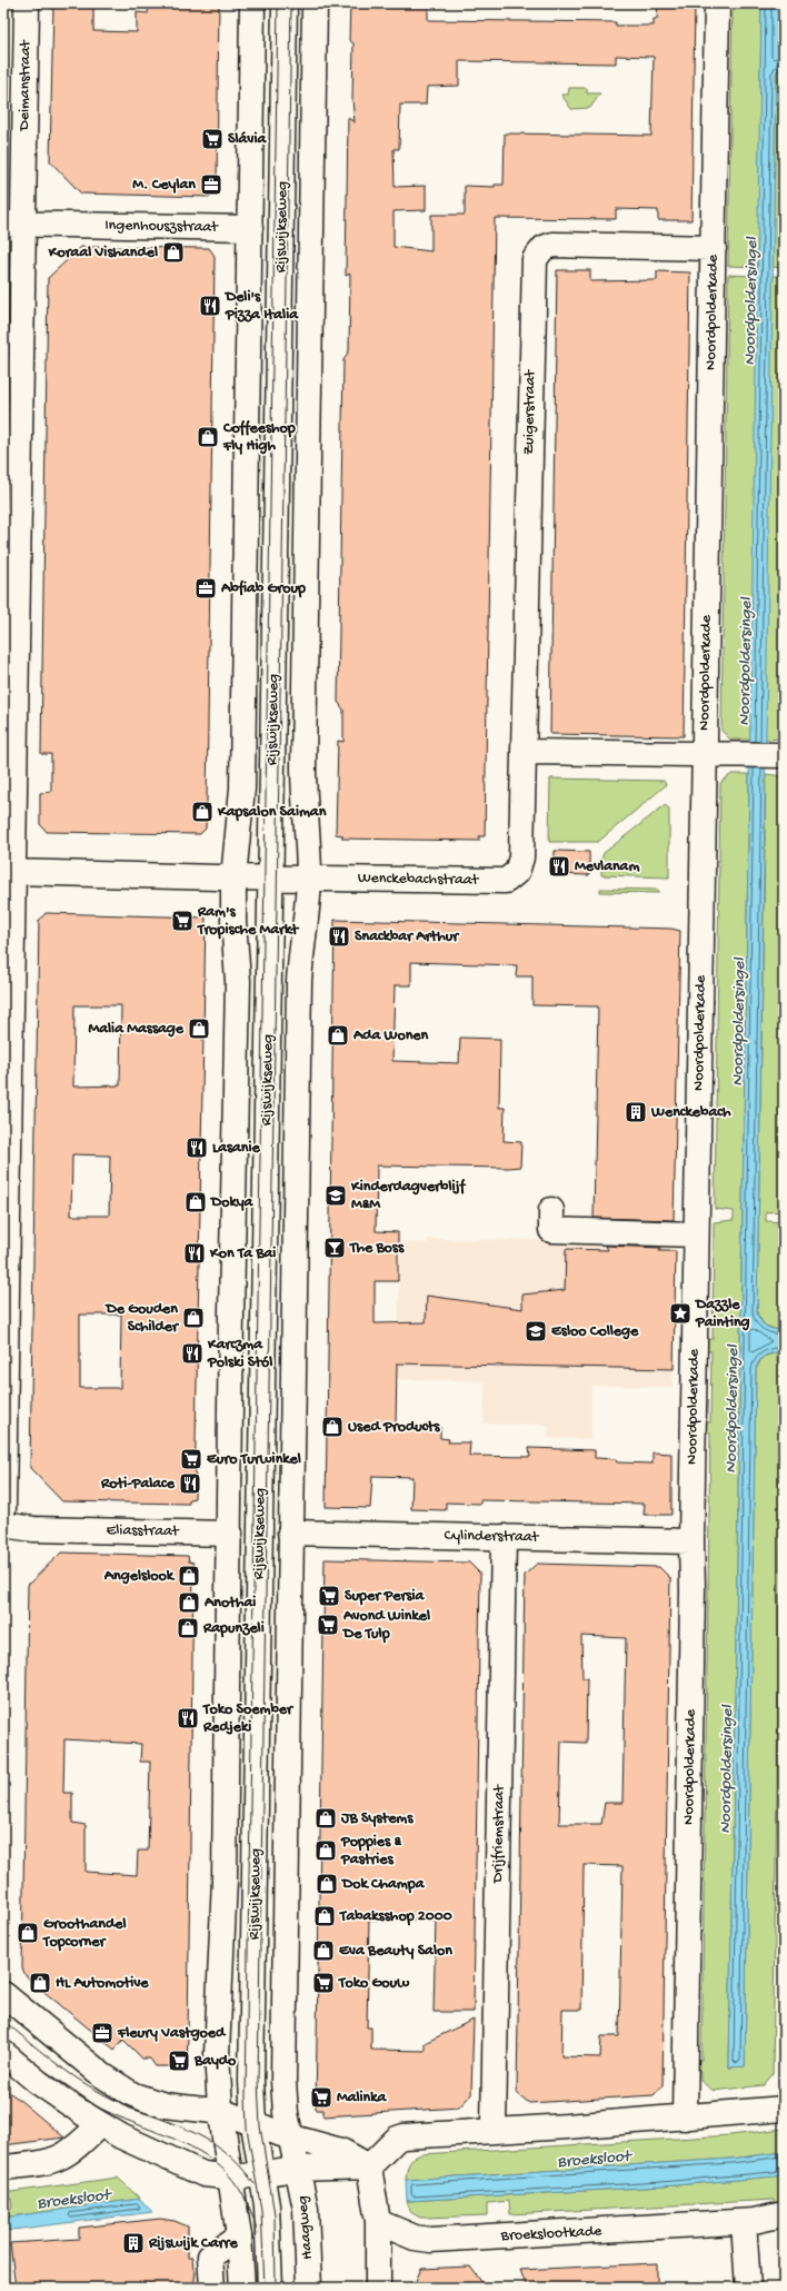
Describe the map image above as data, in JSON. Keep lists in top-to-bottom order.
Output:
{
  "streets": {
    "street": [
      "Deimanstraat",
      "Ingenhouszstraat",
      "Rijswijkseweg",
      "Noordpolderkade",
      "Zuigerstraat",
      "Wenckebachstraat",
      "Eliasstraat",
      "Cylinderstraat",
      "Drijfriemstraat",
      "Haagweg",
      "Broekslootkade"
    ]
  },
  "crossings": [
    ["Deimanstraat", "Ingenhouszstraat"],
    ["Deimanstraat", "Wenckebachstraat"],
    ["Ingenhouszstraat", "Rijswijkseweg"],
    ["Rijswijkseweg", "Wenckebachstraat"],
    ["Rijswijkseweg", "Eliasstraat"],
    ["Rijswijkseweg", "Cylinderstraat"],
    ["Rijswijkseweg", "Haagweg"],
    ["Noordpolderkade", "Zuigerstraat"],
    ["Noordpolderkade", "Cylinderstraat"],
    ["Zuigerstraat", "Wenckebachstraat"],
    ["Cylinderstraat", "Drijfriemstraat"]
  ],
  "water": ["Noordpoldersingel", "Broeksloot"],
  "places": {
    "supermarket": [
      "Slávia",
      "Ram's Tropische Markt",
      "Euro Turwinkel",
      "Super Persia",
      "Avond Winkel De Tulp",
      "Toko Gouw",
      "Baydo",
      "Malinka"
    ],
    "office": ["M. Ceylan", "Abfiab Group", "Fleury Vastgoed"],
    "shop": [
      "Koraal Vishandel",
      "Coffeeshop Fly High",
      "Kapsalon Saiman",
      "Malia Massage",
      "Ada Wonen",
      "Dokya",
      "De Gouden Schilder",
      "Used Products",
      "Angelslook",
      "Anothai",
      "Rapunzeli",
      "JB Systems",
      "Poppies & Pastries",
      "Dok Champa",
      "Tabaksshop 2000",
      "Groothandel Topcorner",
      "Eva Beauty Salon",
      "HL Automotive"
    ],
    "restaurant": [
      "Deli's Pizza Italia",
      "Mevlanam",
      "Snackbar Arthur",
      "Lasanie",
      "Kon Ta Bai",
      "Karczma Polski Stól",
      "Roti-Palace",
      "Toko Soember Redjeki"
    ],
    "building": ["Wenckebach", "Rijswijk Carre"],
    "school or university": ["Kinderdagverblijf M&M", "Esloo College"],
    "bar": ["The Boss"],
    "place": ["Dazzle Painting"]
  }
}
